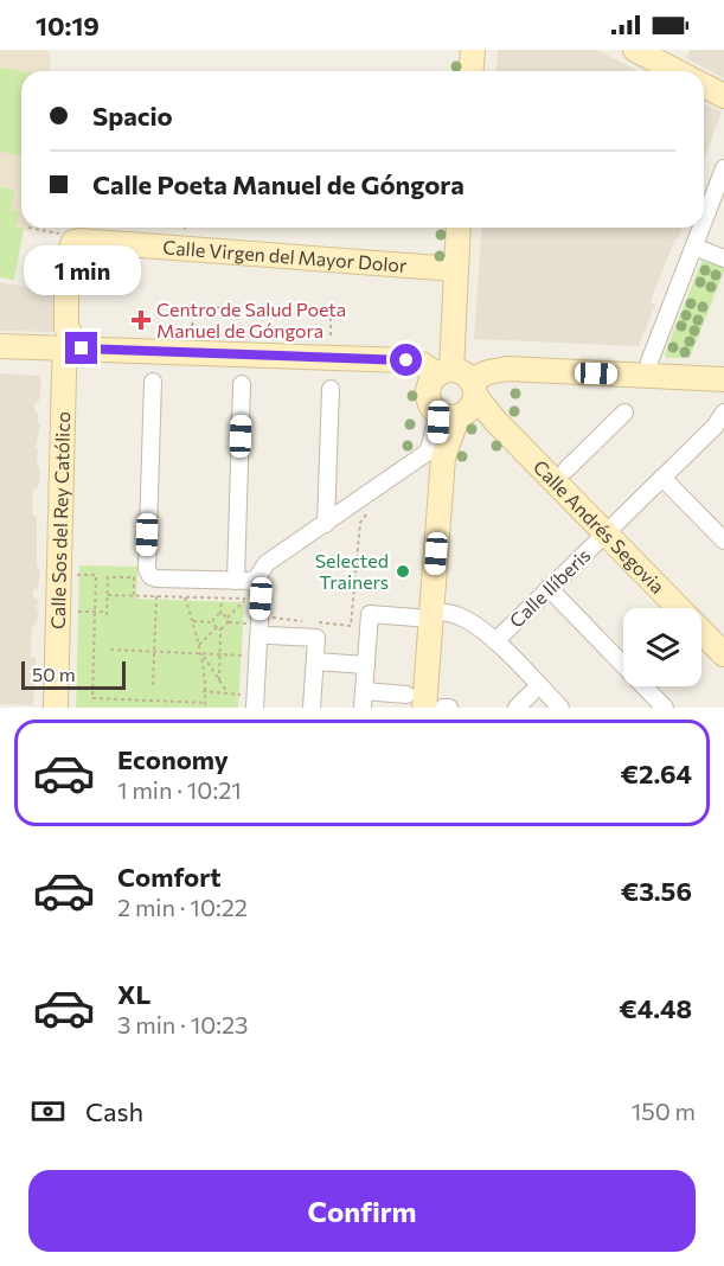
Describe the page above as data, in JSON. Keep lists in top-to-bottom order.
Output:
{
  "streets": {
    "main road": ["Calle Virgen del Mayor Dolor", "Calle Sos del Rey Católico", "Calle Andrés Segovia"],
    "street": ["Calle Ilíberis"]
  },
  "crossings": [
    ["Calle Virgen del Mayor Dolor", "Calle Sos del Rey Católico"],
    ["Calle Andrés Segovia", "Calle Ilíberis"]
  ],
  "places": {
    "health": ["Centro de Salud Poeta Manuel de Góngora"],
    "other": ["Selected Trainers"]
  },
  "scale_bar": "50 m",
  "page": {
    "status": "10:19",
    "banner": ["Spacio", "Calle Poeta Manuel de Góngora"],
    "bubble": "1 min",
    "scale": "50 m",
    "list": [
      {
        "name": "Economy",
        "note": "1 min · 10:21",
        "value": "€2.64"
      },
      {
        "name": "Comfort",
        "note": "2 min · 10:22",
        "value": "€3.56"
      },
      {
        "name": "XL",
        "note": "3 min · 10:23",
        "value": "€4.48"
      }
    ],
    "pay": ["Cash", "150 m"],
    "buttons": "Confirm"
  }
}
